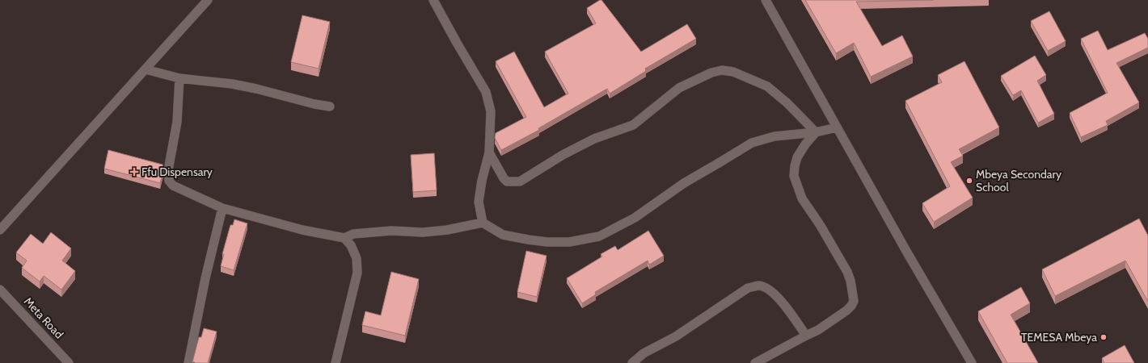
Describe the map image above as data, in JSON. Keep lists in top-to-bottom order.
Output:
{
  "streets": {
    "street": ["Meta Road"]
  },
  "places": {
    "health": ["Ffu Dispensary"],
    "other": ["Mbeya Secondary School", "TEMESA Mbeya"]
  }
}
